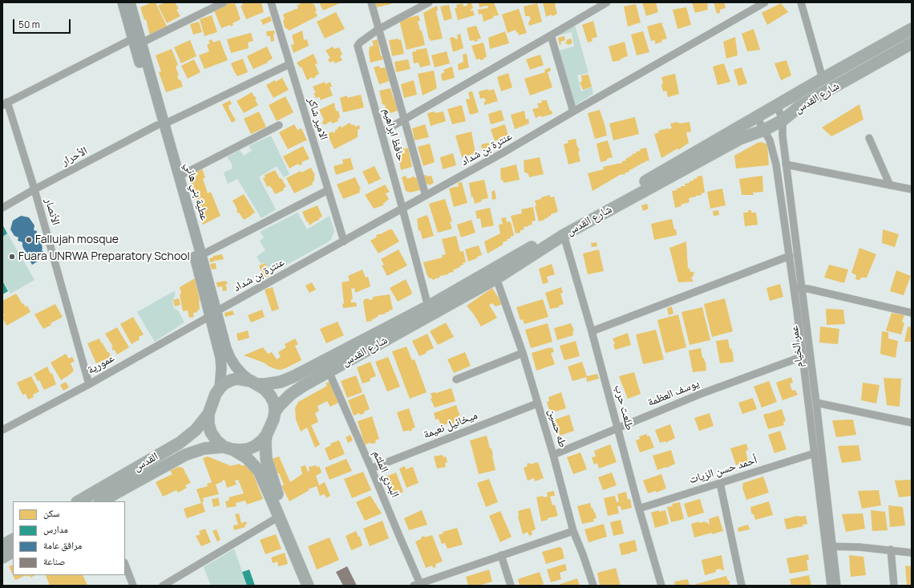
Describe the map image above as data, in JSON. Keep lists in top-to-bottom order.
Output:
{
  "streets": {
    "main road": ["شارع القدس", "عطية بني هاني", "القدس"],
    "street": [
      "الامير شاكر",
      "حافظ ابراهيم",
      "عنترة بن شداد",
      "الأحرار",
      "الأنصار",
      "عمر الخيام",
      "عمورية",
      "يوسف العظمة",
      "طلعت حرب",
      "ميخائيل نعيمة",
      "طه حسين",
      "أحمد حسن الزيات",
      "البدري الملثم"
    ]
  },
  "crossings": [
    ["شارع القدس", "عطية بني هاني"],
    ["شارع القدس", "عمر الخيام"],
    ["شارع القدس", "طلعت حرب"],
    ["شارع القدس", "طه حسين"],
    ["شارع القدس", "القدس"],
    ["شارع القدس", "البدري الملثم"],
    ["الامير شاكر", "عنترة بن شداد"],
    ["الامير شاكر", "الأحرار"],
    ["حافظ ابراهيم", "عنترة بن شداد"],
    ["عنترة بن شداد", "عطية بني هاني"],
    ["عنترة بن شداد", "عمورية"],
    ["الأحرار", "عطية بني هاني"],
    ["الأحرار", "الأنصار"],
    ["عطية بني هاني", "عمورية"],
    ["عطية بني هاني", "القدس"],
    ["الأنصار", "عمورية"],
    ["عمر الخيام", "يوسف العظمة"],
    ["عمر الخيام", "أحمد حسن الزيات"],
    ["يوسف العظمة", "طلعت حرب"],
    ["يوسف العظمة", "طه حسين"],
    ["طلعت حرب", "أحمد حسن الزيات"],
    ["ميخائيل نعيمة", "طه حسين"],
    ["ميخائيل نعيمة", "البدري الملثم"]
  ],
  "places": ["Fallujah mosque", "Fuara UNRWA Preparatory School"],
  "legend": [
    "سكن",
    "مدارس",
    "مرافق عامة",
    "صناعة"
  ],
  "scale_bar": "50 m"
}
